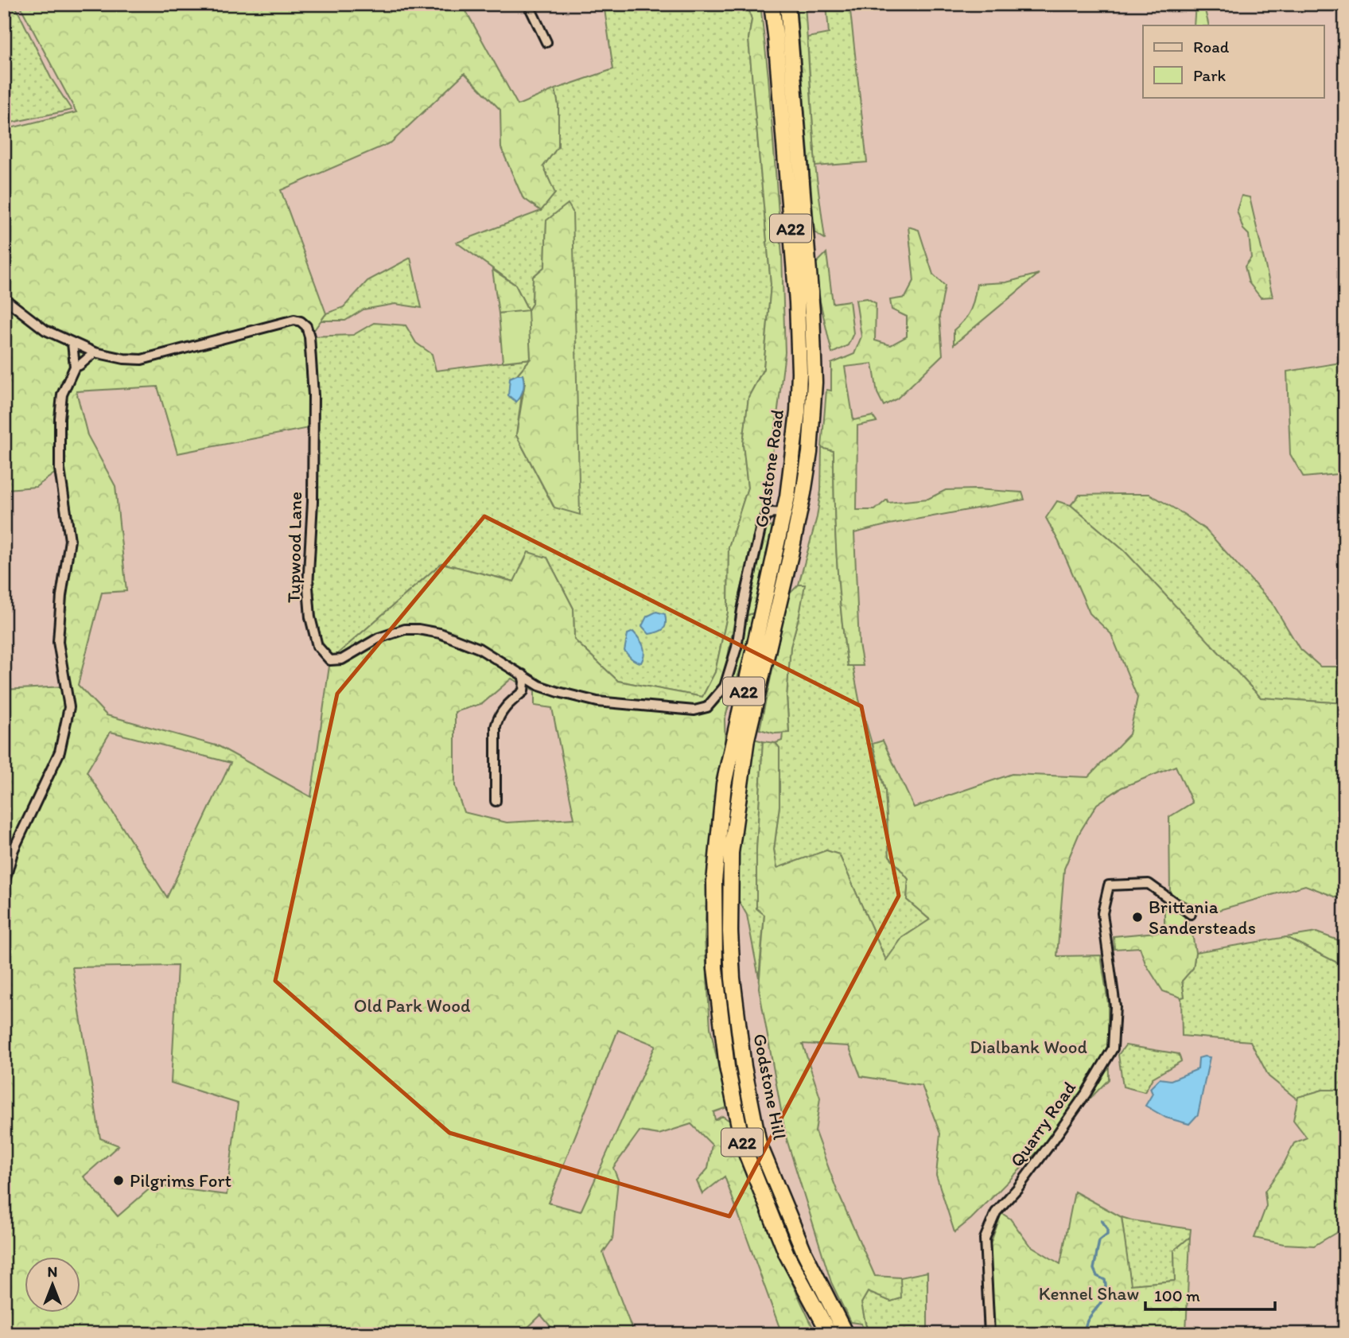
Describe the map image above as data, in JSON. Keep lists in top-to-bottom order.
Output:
{
  "streets": {
    "highway": ["A22", "Godstone Road", "Godstone Hill"],
    "street": ["Tupwood Lane", "Quarry Road"]
  },
  "crossings": [
    ["Godstone Road", "Tupwood Lane"],
    ["Godstone Road", "Godstone Hill"]
  ],
  "parks": ["Old Park Wood", "Dialbank Wood", "Kennel Shaw"],
  "places": ["Brittania Sandersteads", "Pilgrims Fort"],
  "legend": ["Road", "Park"],
  "scale_bar": "100 m",
  "north": "top"
}
